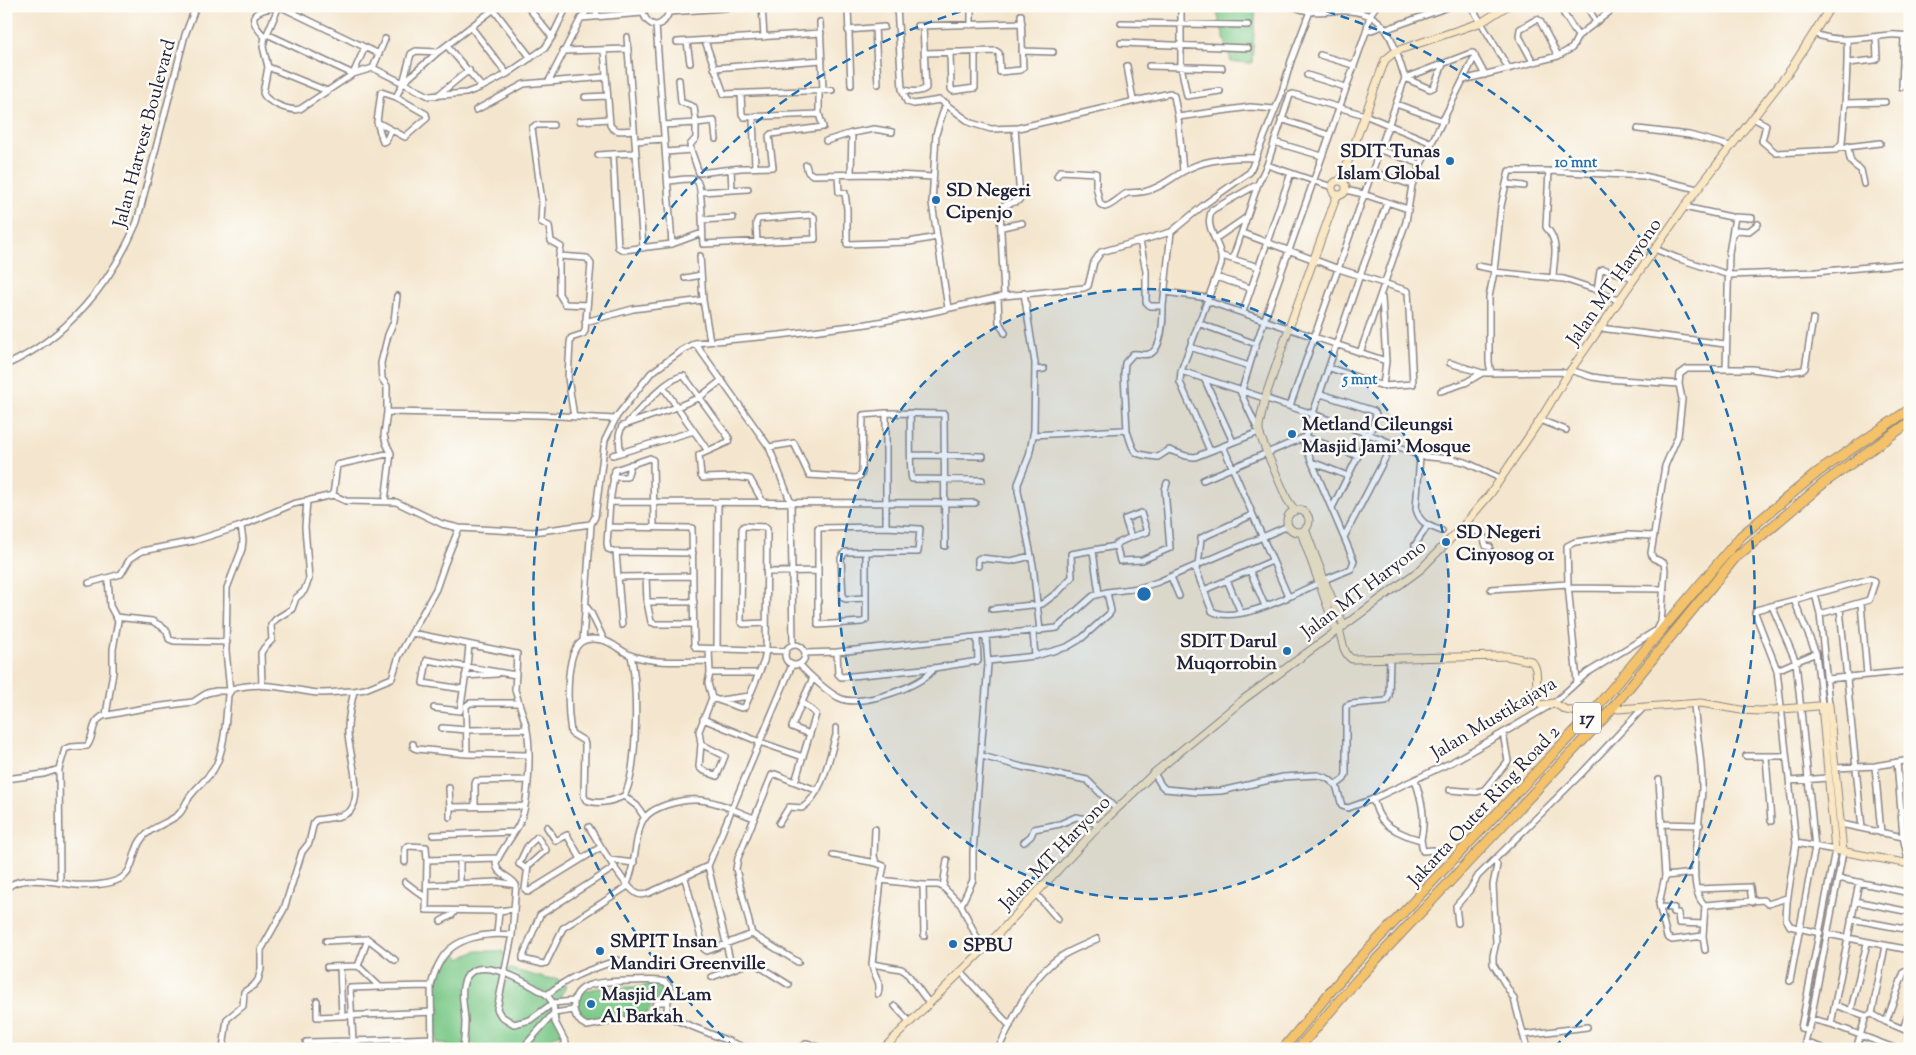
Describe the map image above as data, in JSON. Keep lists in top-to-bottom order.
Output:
{
  "streets": {
    "highway": ["17", "Jakarta Outer Ring Road 2"],
    "street": ["Jalan Harvest Boulevard", "Jalan MT Haryono", "Jalan Mustikajaya"]
  },
  "places": [
    "SDIT Tunas Islam Global",
    "SD Negeri Cipenjo",
    "Metland Cileungsi Masjid Jami' Mosque",
    "SD Negeri Cinyosog 01",
    "SDIT Darul Muqorrobin",
    "SPBU",
    "SMPIT Insan Mandiri Greenville",
    "Masjid ALam Al Barkah"
  ],
  "rings": ["10 mnt", "5 mnt"]
}
